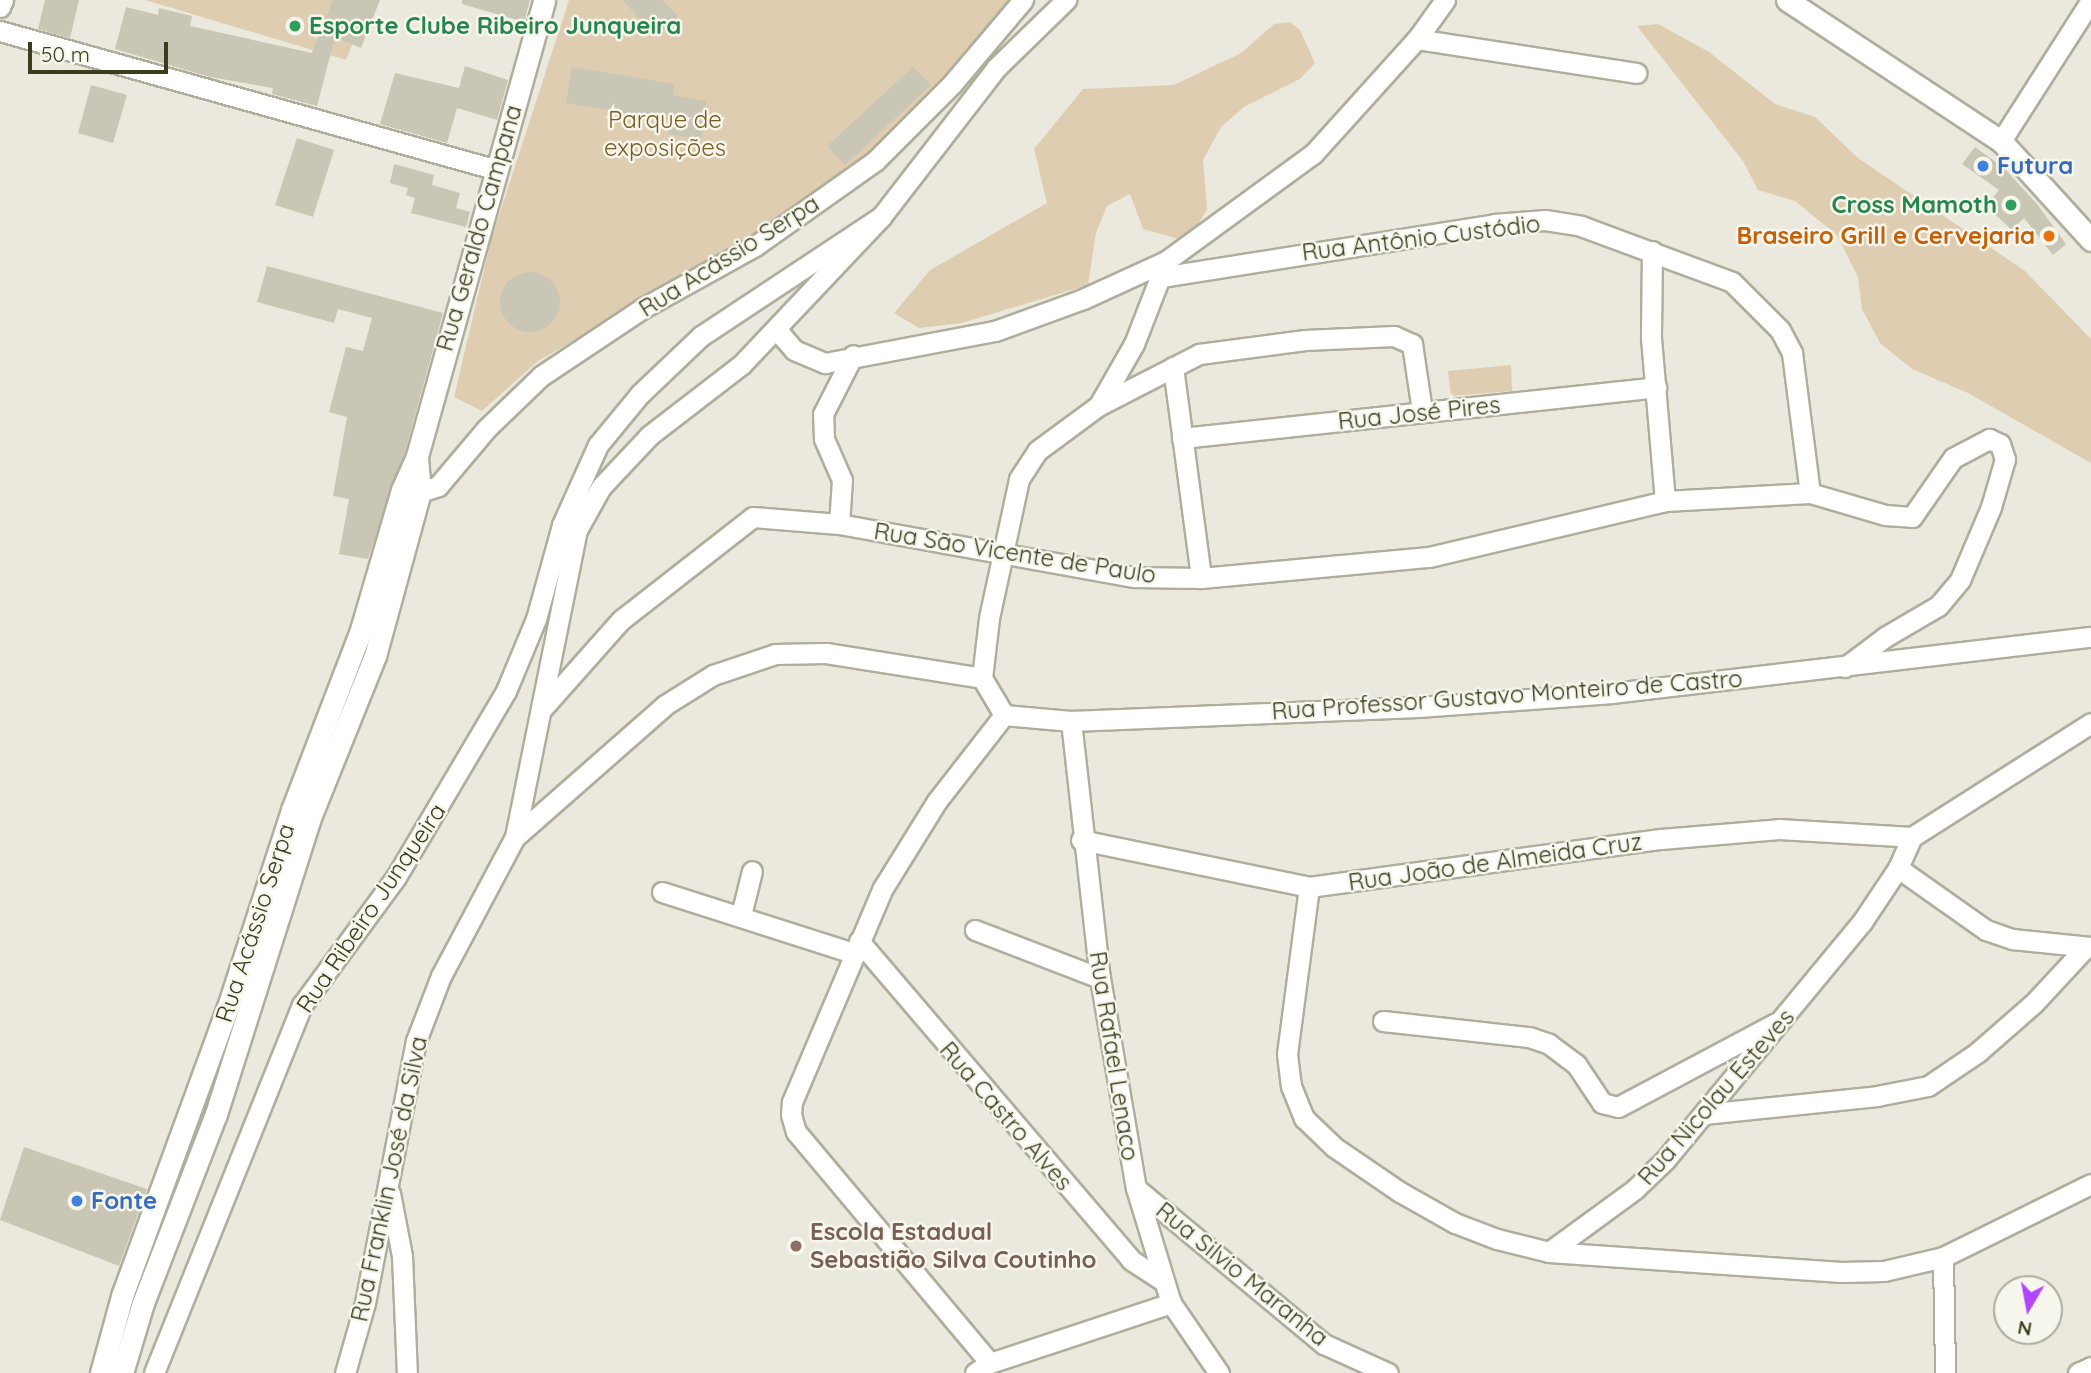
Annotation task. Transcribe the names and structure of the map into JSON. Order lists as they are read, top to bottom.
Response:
{
  "streets": {
    "street": [
      "Rua Geraldo Campana",
      "Rua Antônio Custódio",
      "Rua Acássio Serpa",
      "Rua José Pires",
      "Rua São Vicente de Paulo",
      "Rua Professor Gustavo Monteiro de Castro",
      "Rua João de Almeida Cruz",
      "Rua Ribeiro Junqueira",
      "Rua Rafael Lenaco",
      "Rua Nicolau Esteves",
      "Rua Castro Alves",
      "Rua Franklin José da Silva",
      "Rua Silvio Maranha"
    ]
  },
  "crossings": [
    ["Rua Geraldo Campana", "Rua Acássio Serpa"],
    ["Rua Antônio Custódio", "Rua São Vicente de Paulo"],
    ["Rua São Vicente de Paulo", "Rua Professor Gustavo Monteiro de Castro"],
    ["Rua Professor Gustavo Monteiro de Castro", "Rua Rafael Lenaco"],
    ["Rua João de Almeida Cruz", "Rua Rafael Lenaco"],
    ["Rua João de Almeida Cruz", "Rua Nicolau Esteves"],
    ["Rua Rafael Lenaco", "Rua Castro Alves"],
    ["Rua Rafael Lenaco", "Rua Silvio Maranha"]
  ],
  "parks": ["Parque de exposições"],
  "places": [
    "Esporte Clube Ribeiro Junqueira",
    "Futura",
    "Cross Mamoth",
    "Braseiro Grill e Cervejaria",
    "Fonte",
    "Escola Estadual Sebastião Silva Coutinho"
  ],
  "scale_bar": "50 m",
  "north": "bottom"
}
